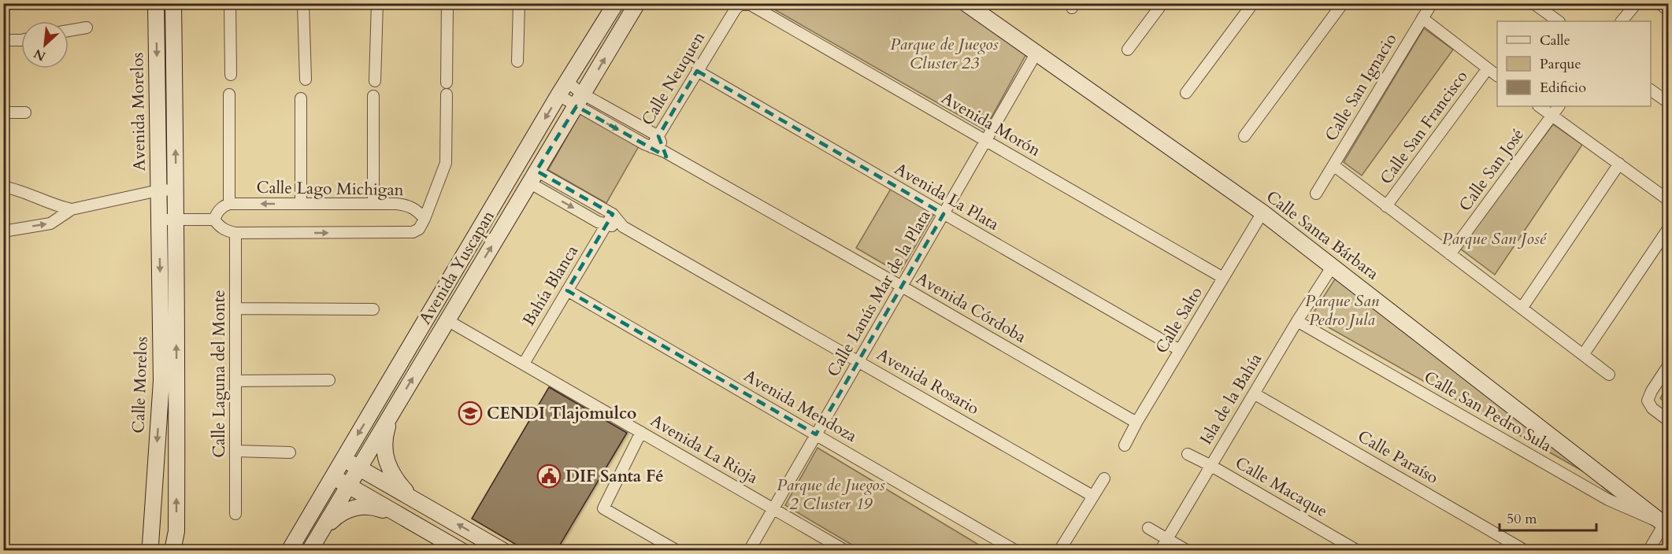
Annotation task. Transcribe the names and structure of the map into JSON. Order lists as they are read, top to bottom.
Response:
{
  "streets": {
    "street": [
      "Calle Neuquen",
      "Calle San Ignacio",
      "Avenida Morelos",
      "Avenida Morón",
      "Calle San Francisco",
      "Calle San José",
      "Calle Lago Michigan",
      "Avenida La Plata",
      "Calle Santa Bárbara",
      "Avenida Yuscapan",
      "Bahía Blanca",
      "Calle Lanús Mar de la Plata",
      "Avenida Córdoba",
      "Calle Salto",
      "Calle Laguna del Monte",
      "Avenida Rosario",
      "Calle Morelos",
      "Isla de la Bahía",
      "Avenida Mendoza",
      "Calle San Pedro Sula",
      "Avenida La Rioja",
      "Calle Paraíso",
      "Calle Macaque"
    ]
  },
  "crossings": [
    ["Calle Neuquen", "Avenida Morón"],
    ["Calle Neuquen", "Avenida La Plata"],
    ["Calle Neuquen", "Avenida Córdoba"],
    ["Calle San Ignacio", "Calle San Francisco"],
    ["Calle San Ignacio", "Calle San José"],
    ["Avenida Morelos", "Calle Morelos"],
    ["Avenida Morón", "Calle Lanús Mar de la Plata"],
    ["Avenida Morón", "Calle Salto"],
    ["Avenida La Plata", "Calle Lanús Mar de la Plata"],
    ["Avenida La Plata", "Calle Salto"],
    ["Calle Santa Bárbara", "Calle Lanús Mar de la Plata"],
    ["Calle Santa Bárbara", "Calle Salto"],
    ["Calle Santa Bárbara", "Isla de la Bahía"],
    ["Calle Santa Bárbara", "Calle San Pedro Sula"],
    ["Avenida Yuscapan", "Avenida Córdoba"],
    ["Avenida Yuscapan", "Avenida Rosario"],
    ["Avenida Yuscapan", "Avenida La Rioja"],
    ["Bahía Blanca", "Avenida Rosario"],
    ["Bahía Blanca", "Avenida Mendoza"],
    ["Bahía Blanca", "Avenida La Rioja"],
    ["Calle Lanús Mar de la Plata", "Avenida Córdoba"],
    ["Calle Lanús Mar de la Plata", "Avenida Rosario"],
    ["Calle Lanús Mar de la Plata", "Avenida Mendoza"],
    ["Calle Lanús Mar de la Plata", "Avenida La Rioja"],
    ["Avenida Córdoba", "Calle Salto"],
    ["Isla de la Bahía", "Calle San Pedro Sula"],
    ["Isla de la Bahía", "Calle Paraíso"],
    ["Isla de la Bahía", "Calle Macaque"]
  ],
  "parks": [
    "Parque de Juegos Cluster 23",
    "Parque San José",
    "Parque San Pedro Jula",
    "Parque de Juegos 2 Cluster 19"
  ],
  "places": {
    "school or university": ["CENDI Tlajomulco"],
    "public building": ["DIF Santa Fé"]
  },
  "legend": ["Calle", "Parque", "Edificio"],
  "scale_bar": "50 m",
  "north": "bottom left"
}
